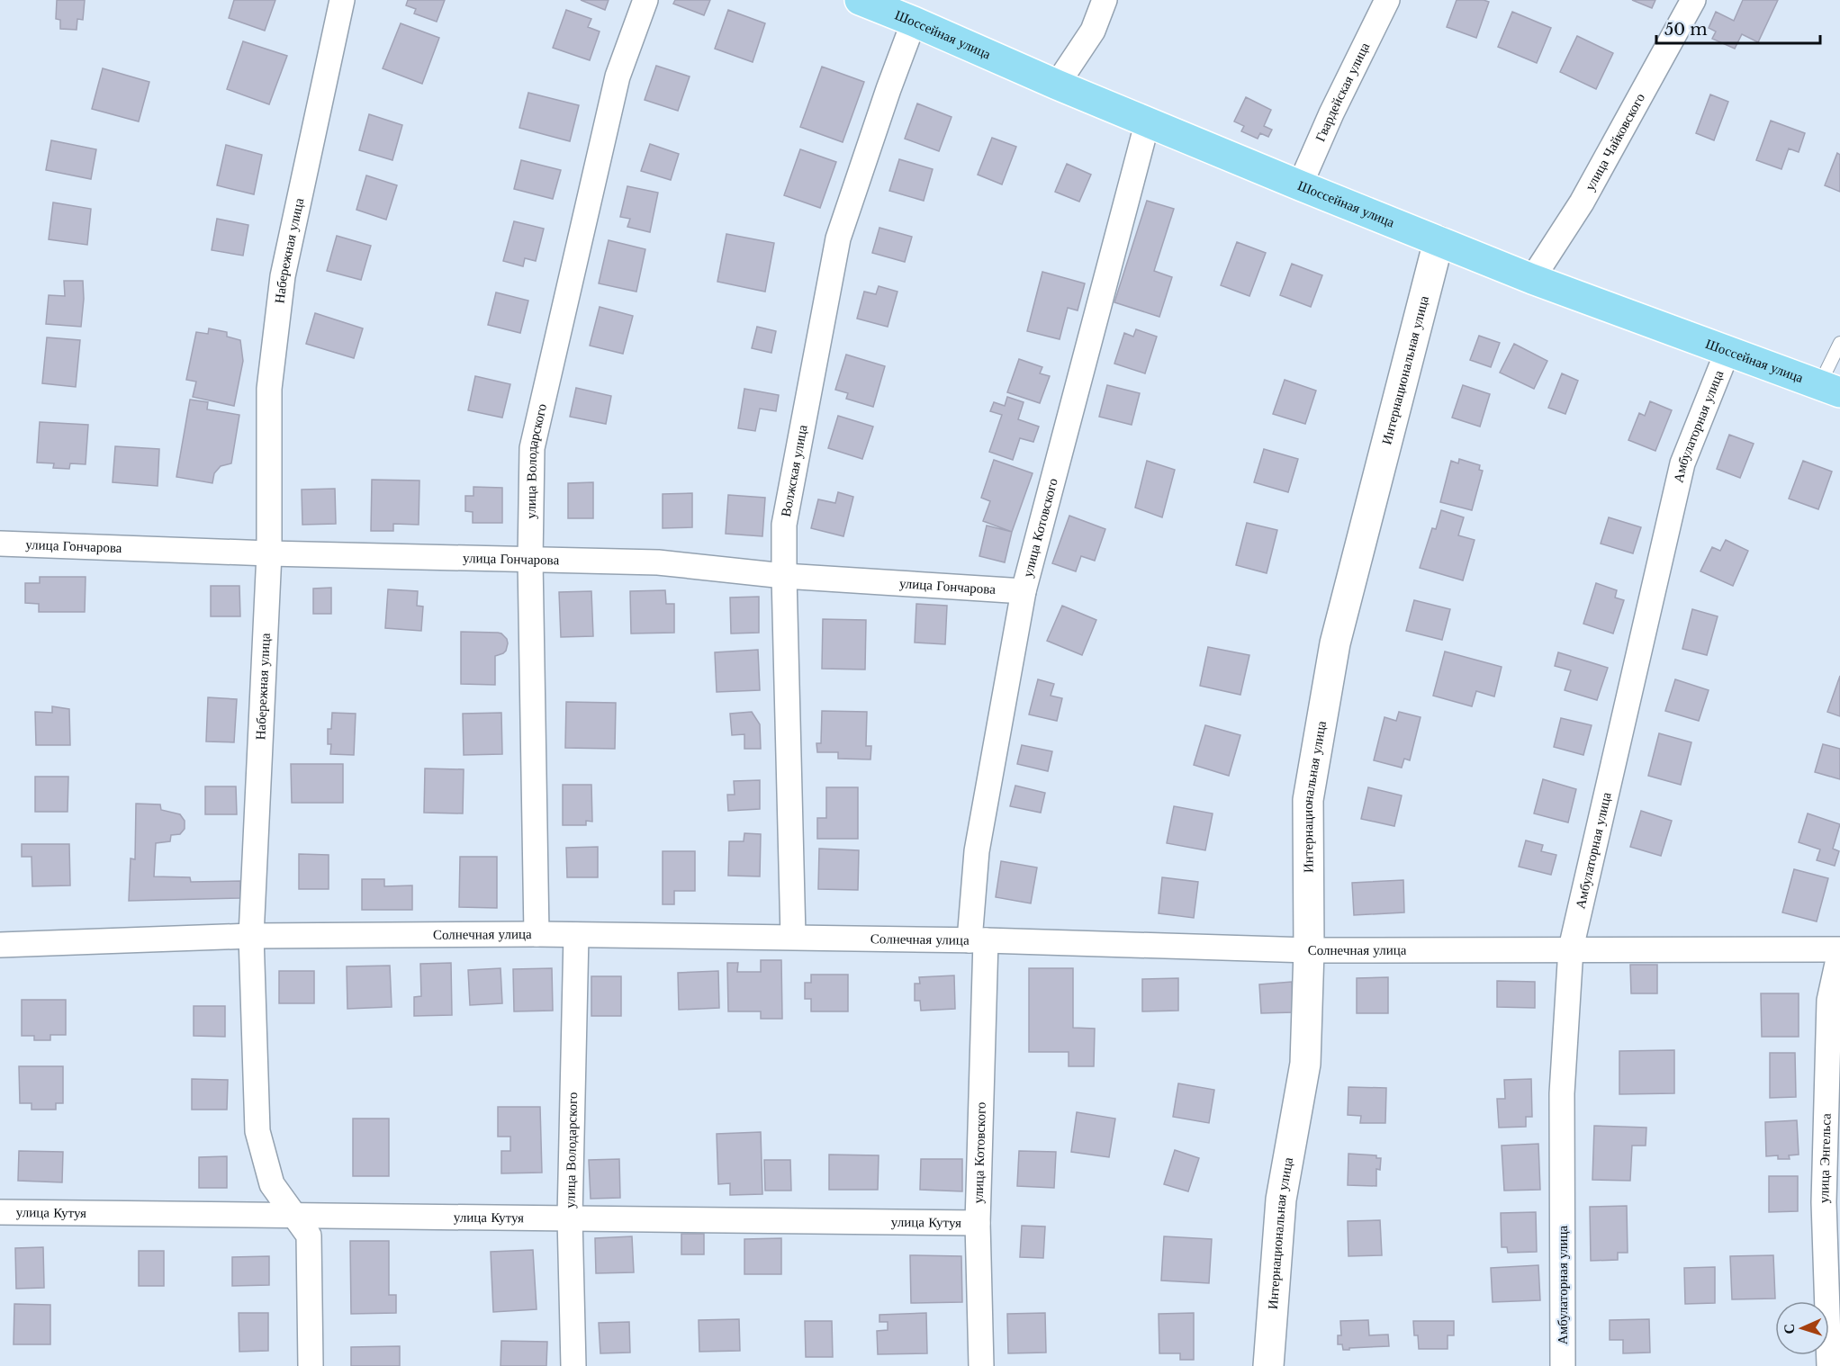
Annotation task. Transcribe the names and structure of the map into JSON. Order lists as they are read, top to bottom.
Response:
{
  "streets": {
    "main road": ["Шоссейная улица"],
    "street": [
      "Гвардейская улица",
      "улица Чайковского",
      "Набережная улица",
      "Интернациональная улица",
      "Амбулаторная улица",
      "улица Володарского",
      "Волжская улица",
      "улица Котовского",
      "улица Гончарова",
      "Солнечная улица",
      "улица Энгельса",
      "улица Кутуя"
    ]
  },
  "crossings": [
    ["Шоссейная улица", "Гвардейская улица"],
    ["Шоссейная улица", "улица Чайковского"],
    ["Шоссейная улица", "Интернациональная улица"],
    ["Шоссейная улица", "Амбулаторная улица"],
    ["Шоссейная улица", "Волжская улица"],
    ["Шоссейная улица", "улица Котовского"],
    ["Набережная улица", "улица Гончарова"],
    ["Набережная улица", "Солнечная улица"],
    ["Набережная улица", "улица Кутуя"],
    ["Интернациональная улица", "Солнечная улица"],
    ["Амбулаторная улица", "Солнечная улица"],
    ["улица Володарского", "улица Гончарова"],
    ["улица Володарского", "Солнечная улица"],
    ["улица Володарского", "улица Кутуя"],
    ["Волжская улица", "улица Гончарова"],
    ["Волжская улица", "Солнечная улица"],
    ["улица Котовского", "улица Гончарова"],
    ["улица Котовского", "Солнечная улица"],
    ["улица Котовского", "улица Кутуя"],
    ["Солнечная улица", "улица Энгельса"]
  ],
  "scale_bar": "50 m",
  "north": "left"
}
